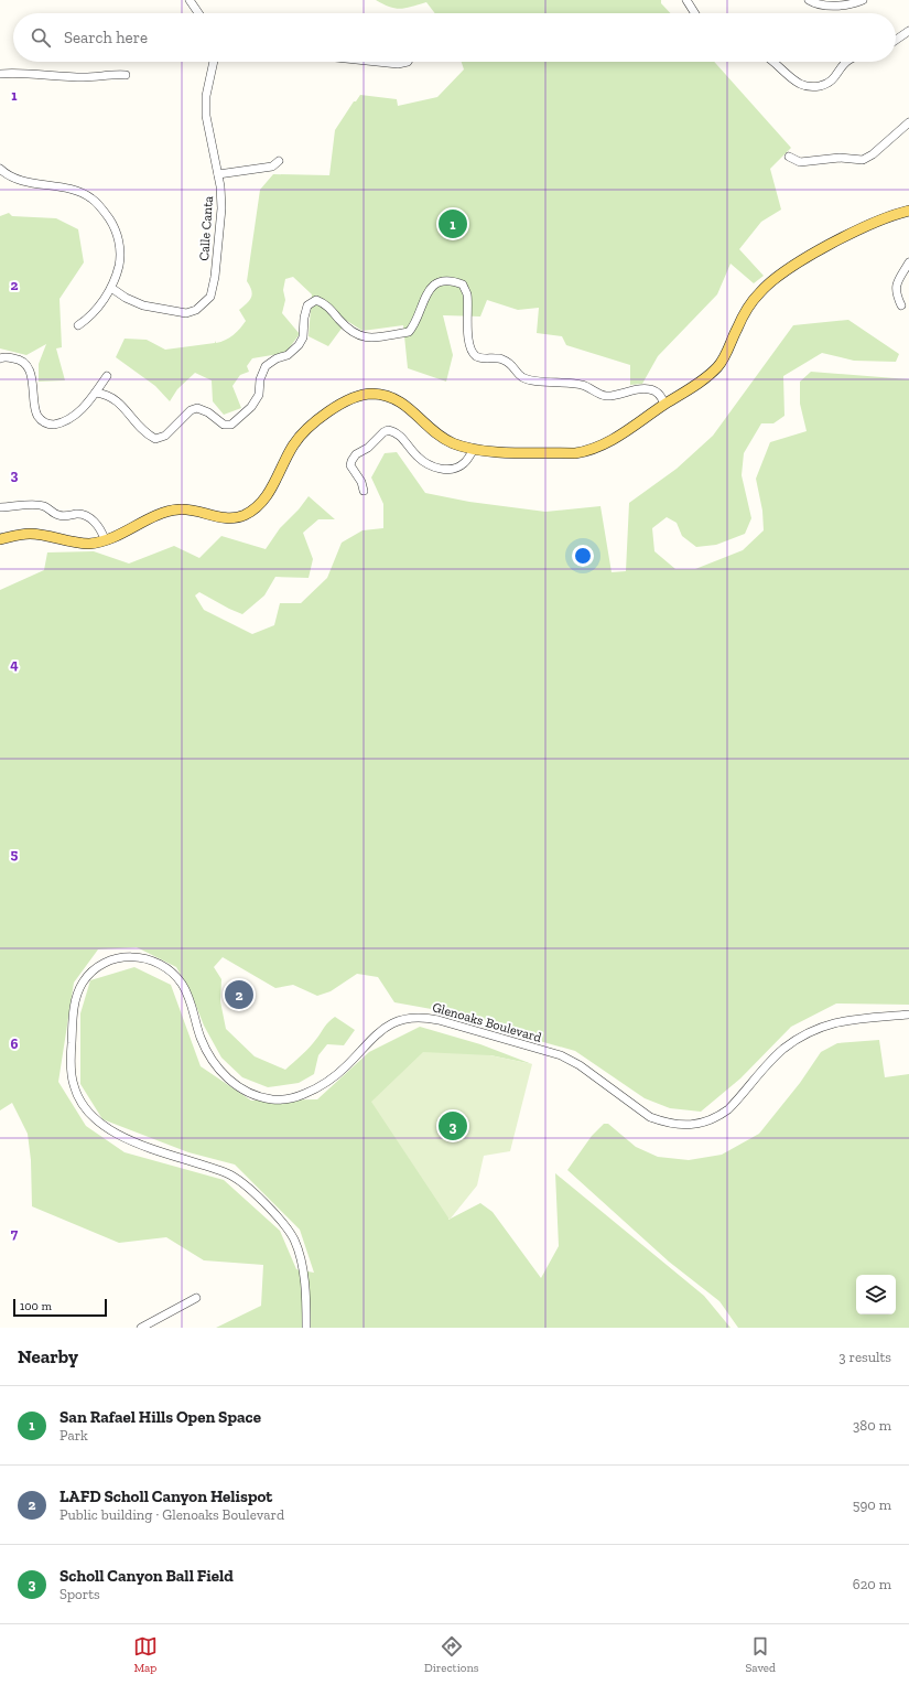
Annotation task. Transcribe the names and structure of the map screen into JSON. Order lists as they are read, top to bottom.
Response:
{
  "streets": {
    "street": ["Calle Canta", "Glenoaks Boulevard"]
  },
  "scale_bar": "100 m",
  "page": {
    "search": "Search here",
    "pins": ["1", "2", "3"],
    "scale": "100 m",
    "heading": ["Nearby", "3 results"],
    "list": [
      {
        "mark": "1",
        "name": "San Rafael Hills Open Space",
        "note": "Park",
        "value": "380 m"
      },
      {
        "mark": "2",
        "name": "LAFD Scholl Canyon Helispot",
        "note": "Public building · Glenoaks Boulevard",
        "value": "590 m"
      },
      {
        "mark": "3",
        "name": "Scholl Canyon Ball Field",
        "note": "Sports",
        "value": "620 m"
      }
    ],
    "nav": ["Map", "Directions", "Saved"]
  },
  "grid": {
    "rows": [
      "1",
      "2",
      "3",
      "4",
      "5",
      "6",
      "7"
    ]
  }
}
